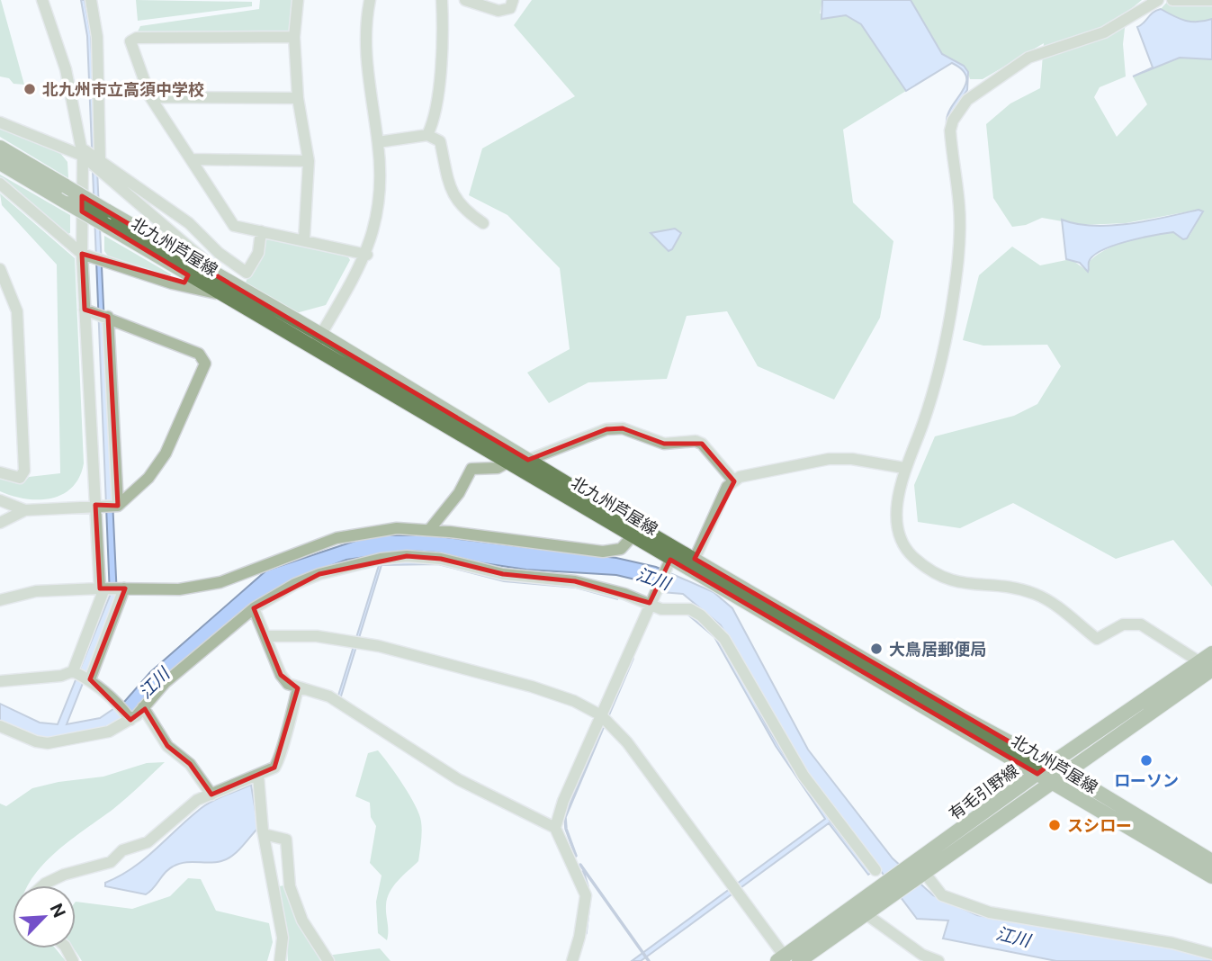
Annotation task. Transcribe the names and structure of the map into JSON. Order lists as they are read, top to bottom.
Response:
{
  "streets": {
    "main road": ["北九州芦屋線", "有毛引野線"]
  },
  "crossings": [
    ["北九州芦屋線", "有毛引野線"]
  ],
  "water": ["江川"],
  "places": [
    "北九州市立高須中学校",
    "大鳥居郵便局",
    "ローソン",
    "スシロー"
  ],
  "north": "top right"
}
